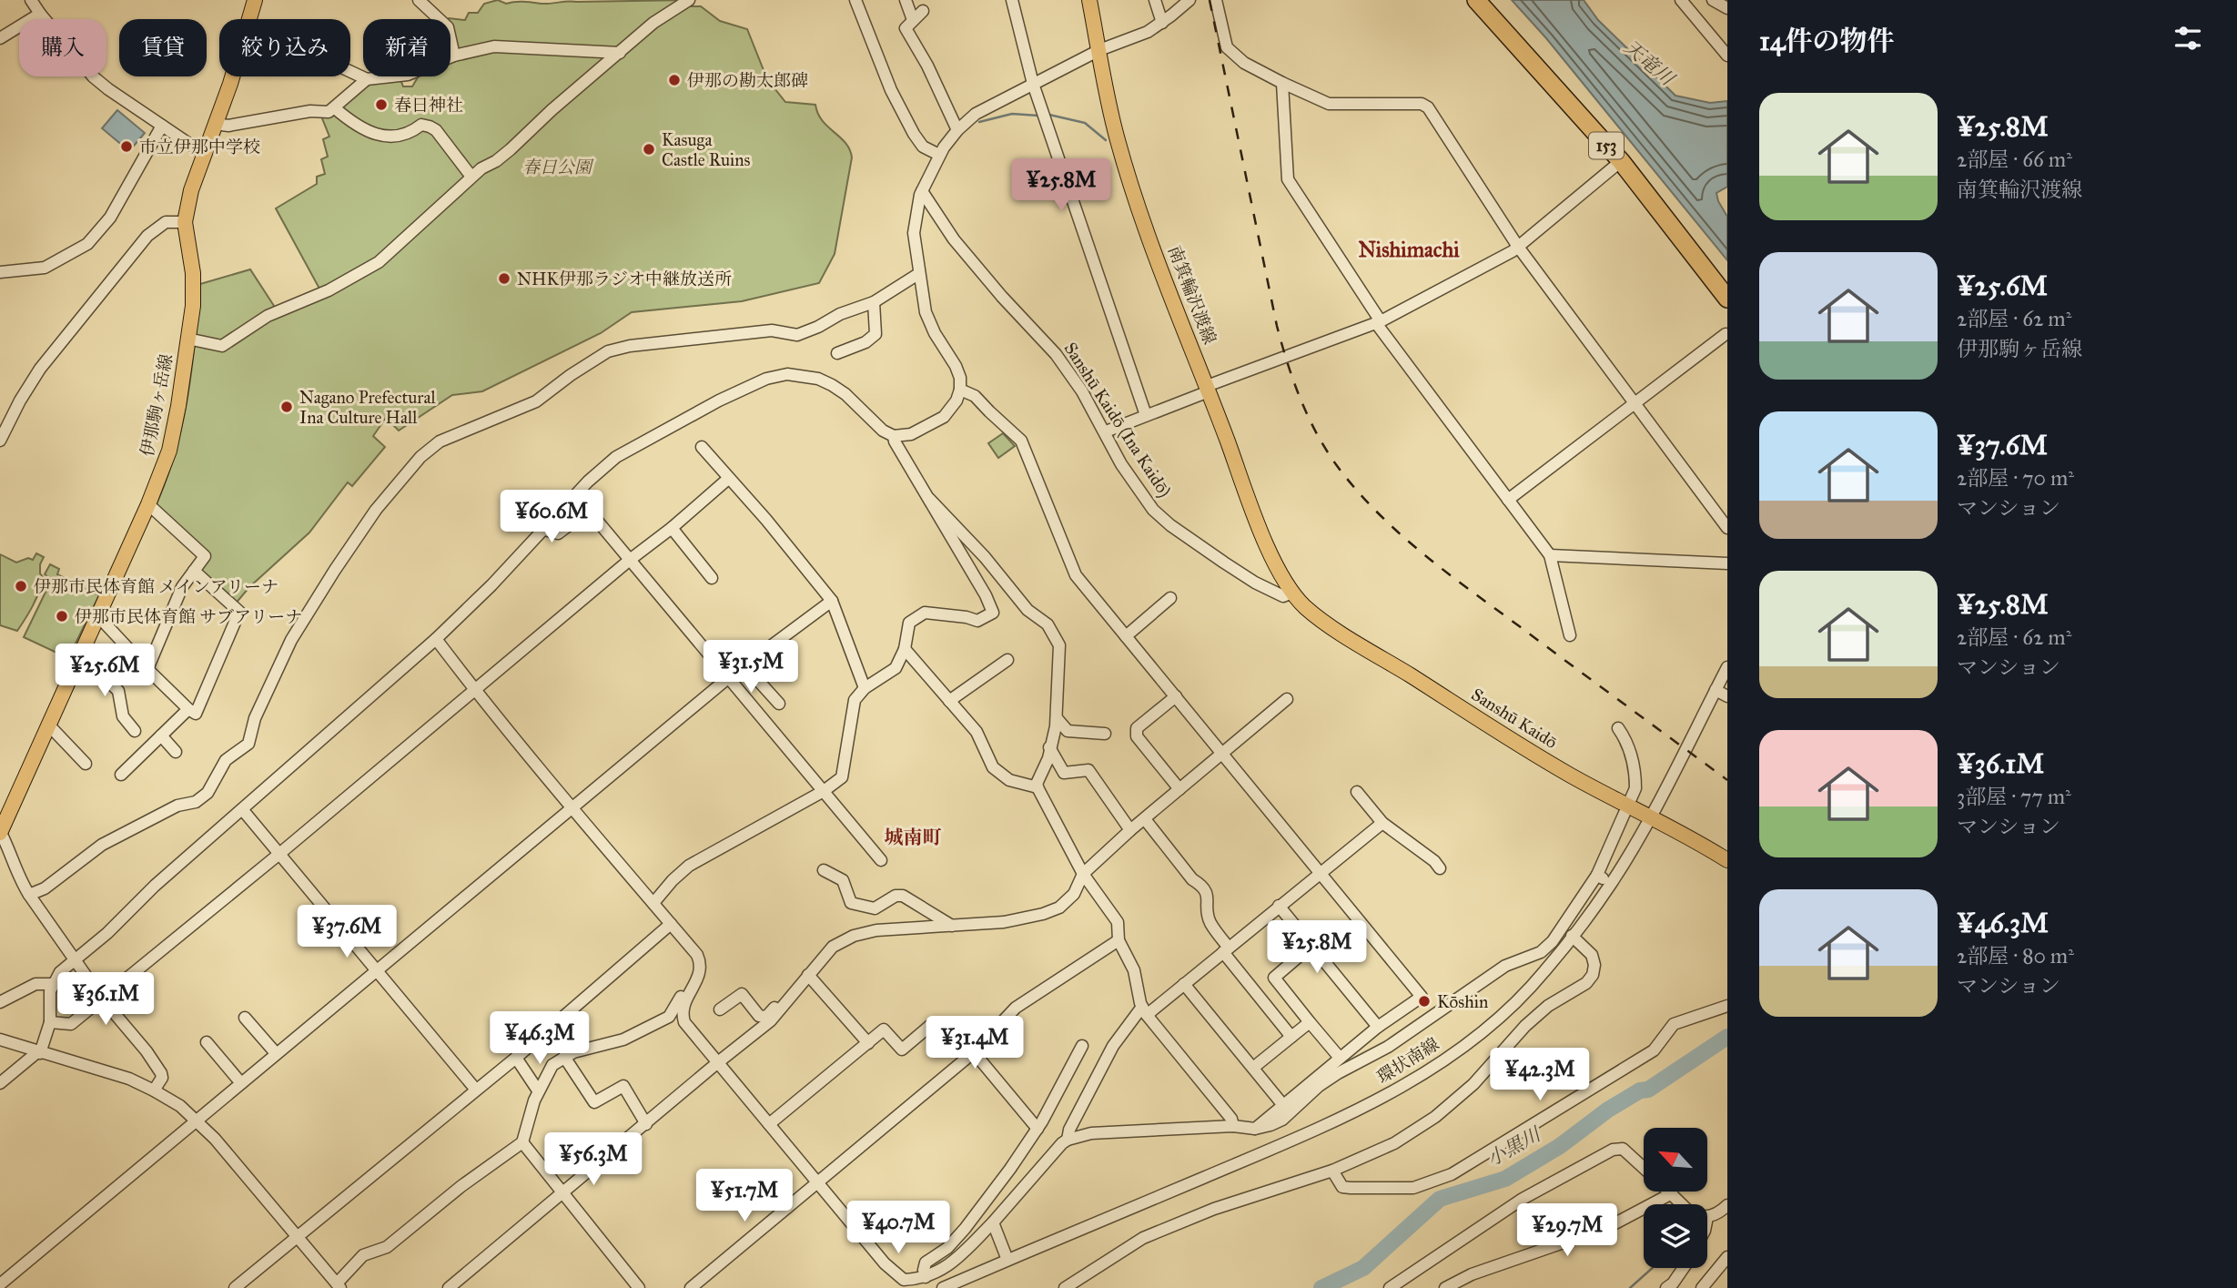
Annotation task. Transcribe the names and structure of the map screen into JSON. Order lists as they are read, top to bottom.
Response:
{
  "streets": {
    "highway": ["153"],
    "main road": ["南箕輪沢渡線", "伊那駒ヶ岳線", "Sanshū Kaidō"],
    "street": ["Sanshū Kaidō (Ina Kaidō)", "環状南線"]
  },
  "crossings": [
    ["南箕輪沢渡線", "Sanshū Kaidō (Ina Kaidō)"],
    ["南箕輪沢渡線", "Sanshū Kaidō"],
    ["Sanshū Kaidō (Ina Kaidō)", "Sanshū Kaidō"],
    ["Sanshū Kaidō", "環状南線"]
  ],
  "districts": ["Nishimachi", "城南町"],
  "water": ["天竜川", "小黒川"],
  "parks": ["春日公園"],
  "places": [
    "伊那の勘太郎碑",
    "春日神社",
    "市立伊那中学校",
    "Kasuga Castle Ruins",
    "NHK伊那ラジオ中継放送所",
    "Nagano Prefectural Ina Culture Hall",
    "伊那市民体育館 メインアリーナ",
    "伊那市民体育館 サブアリーナ",
    "Kōshin"
  ],
  "north": "top left",
  "page": {
    "heading": "14件の物件",
    "chip": [
      "購入",
      "賃貸",
      "絞り込み",
      "新着"
    ],
    "list": [
      {
        "name": "¥25.8M",
        "note": "2部屋 · 66 m² · 南箕輪沢渡線"
      },
      {
        "name": "¥25.6M",
        "note": "2部屋 · 62 m² · 伊那駒ヶ岳線"
      },
      {
        "name": "¥37.6M",
        "note": "2部屋 · 70 m² · マンション"
      },
      {
        "name": "¥25.8M",
        "note": "2部屋 · 62 m² · マンション"
      },
      {
        "name": "¥36.1M",
        "note": "3部屋 · 77 m² · マンション"
      },
      {
        "name": "¥46.3M",
        "note": "2部屋 · 80 m² · マンション"
      }
    ],
    "price": [
      "¥25.8M",
      "¥60.6M",
      "¥31.5M",
      "¥25.6M",
      "¥37.6M",
      "¥25.8M",
      "¥36.1M",
      "¥46.3M",
      "¥31.4M",
      "¥42.3M",
      "¥56.3M",
      "¥51.7M",
      "¥40.7M",
      "¥29.7M"
    ]
  }
}
